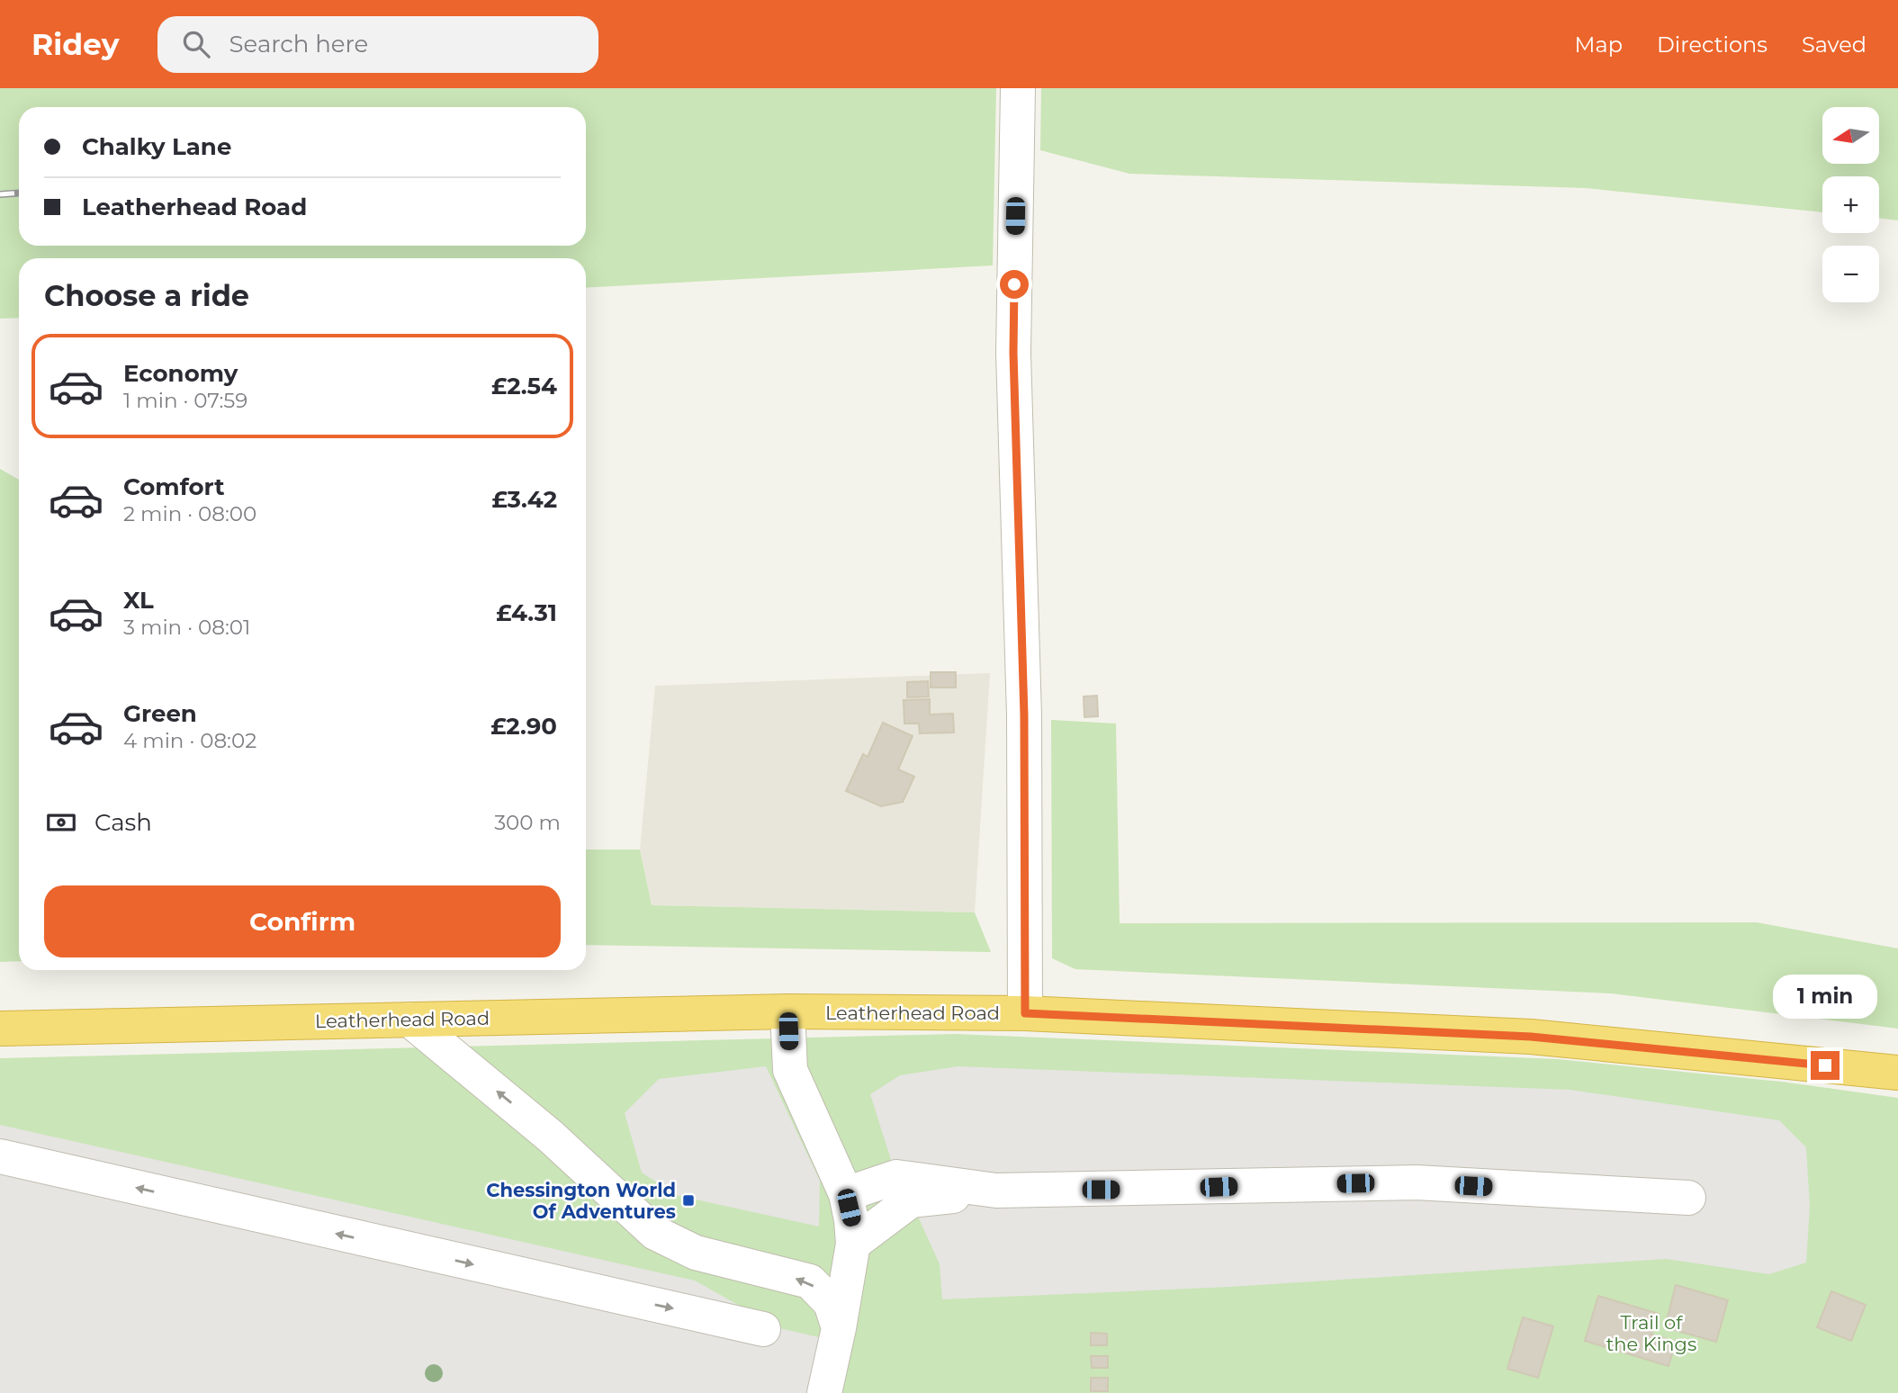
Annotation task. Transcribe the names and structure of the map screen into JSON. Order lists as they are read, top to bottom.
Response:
{
  "streets": {
    "highway": ["Leatherhead Road"]
  },
  "parks": ["Trail of the Kings"],
  "places": {
    "transit": ["Chessington World Of Adventures"]
  },
  "north": "left",
  "page": {
    "header": "Ridey",
    "search": "Search here",
    "nav": ["Map", "Directions", "Saved"],
    "map_buttons": ["+", "−"],
    "banner": ["Chalky Lane", "Leatherhead Road"],
    "heading": "Choose a ride",
    "list": [
      {
        "name": "Economy",
        "note": "1 min · 07:59",
        "value": "£2.54"
      },
      {
        "name": "Comfort",
        "note": "2 min · 08:00",
        "value": "£3.42"
      },
      {
        "name": "XL",
        "note": "3 min · 08:01",
        "value": "£4.31"
      },
      {
        "name": "Green",
        "note": "4 min · 08:02",
        "value": "£2.90"
      }
    ],
    "pay": ["Cash", "300 m"],
    "buttons": "Confirm",
    "bubble": "1 min"
  }
}
